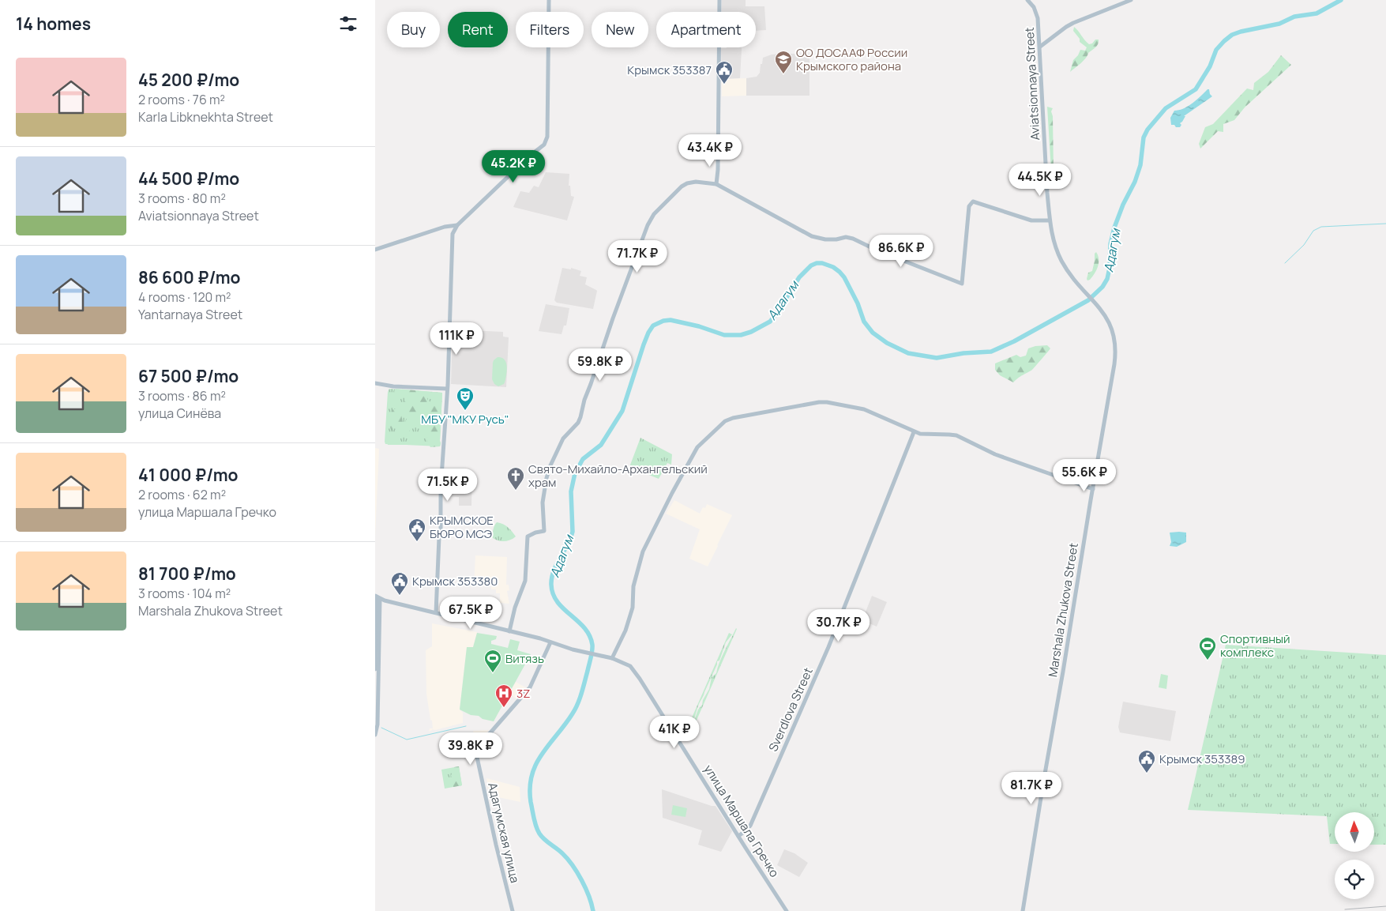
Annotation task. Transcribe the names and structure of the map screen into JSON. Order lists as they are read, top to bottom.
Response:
{
  "streets": {
    "main road": [
      "Aviatsionnaya Street",
      "Marshala Zhukova Street",
      "Sverdlova Street",
      "улица Маршала Гречко",
      "Адагумская улица"
    ]
  },
  "crossings": [
    ["Aviatsionnaya Street", "Marshala Zhukova Street"],
    ["Sverdlova Street", "улица Маршала Гречко"],
    ["улица Маршала Гречко", "Адагумская улица"]
  ],
  "water": ["Адагум"],
  "places": {
    "school or university": ["ОО ДОСААФ России Крымского района"],
    "public building": [
      "Крымск 353387",
      "КРЫМСКОЕ БЮРО МСЭ",
      "Крымск 353380",
      "Крымск 353389"
    ],
    "theatre": ["МБУ \"МКУ Русь\""],
    "church": ["Свято-Михайло-Архангельский храм"],
    "sports": ["Спортивный комплекс", "Витязь"],
    "hospital": ["3Z"]
  },
  "north": "top",
  "page": {
    "heading": "14 homes",
    "chip": [
      "Buy",
      "Rent",
      "Filters",
      "New",
      "Apartment"
    ],
    "list": [
      {
        "name": "45 200 ₽/mo",
        "note": "2 rooms · 76 m² · Karla Libknekhta Street"
      },
      {
        "name": "44 500 ₽/mo",
        "note": "3 rooms · 80 m² · Aviatsionnaya Street"
      },
      {
        "name": "86 600 ₽/mo",
        "note": "4 rooms · 120 m² · Yantarnaya Street"
      },
      {
        "name": "67 500 ₽/mo",
        "note": "3 rooms · 86 m² · улица Синёва"
      },
      {
        "name": "41 000 ₽/mo",
        "note": "2 rooms · 62 m² · улица Маршала Гречко"
      },
      {
        "name": "81 700 ₽/mo",
        "note": "3 rooms · 104 m² · Marshala Zhukova Street"
      }
    ],
    "price": [
      "43.4K ₽",
      "45.2K ₽",
      "44.5K ₽",
      "86.6K ₽",
      "71.7K ₽",
      "111K ₽",
      "59.8K ₽",
      "55.6K ₽",
      "71.5K ₽",
      "67.5K ₽",
      "30.7K ₽",
      "41K ₽",
      "39.8K ₽",
      "81.7K ₽"
    ]
  }
}
